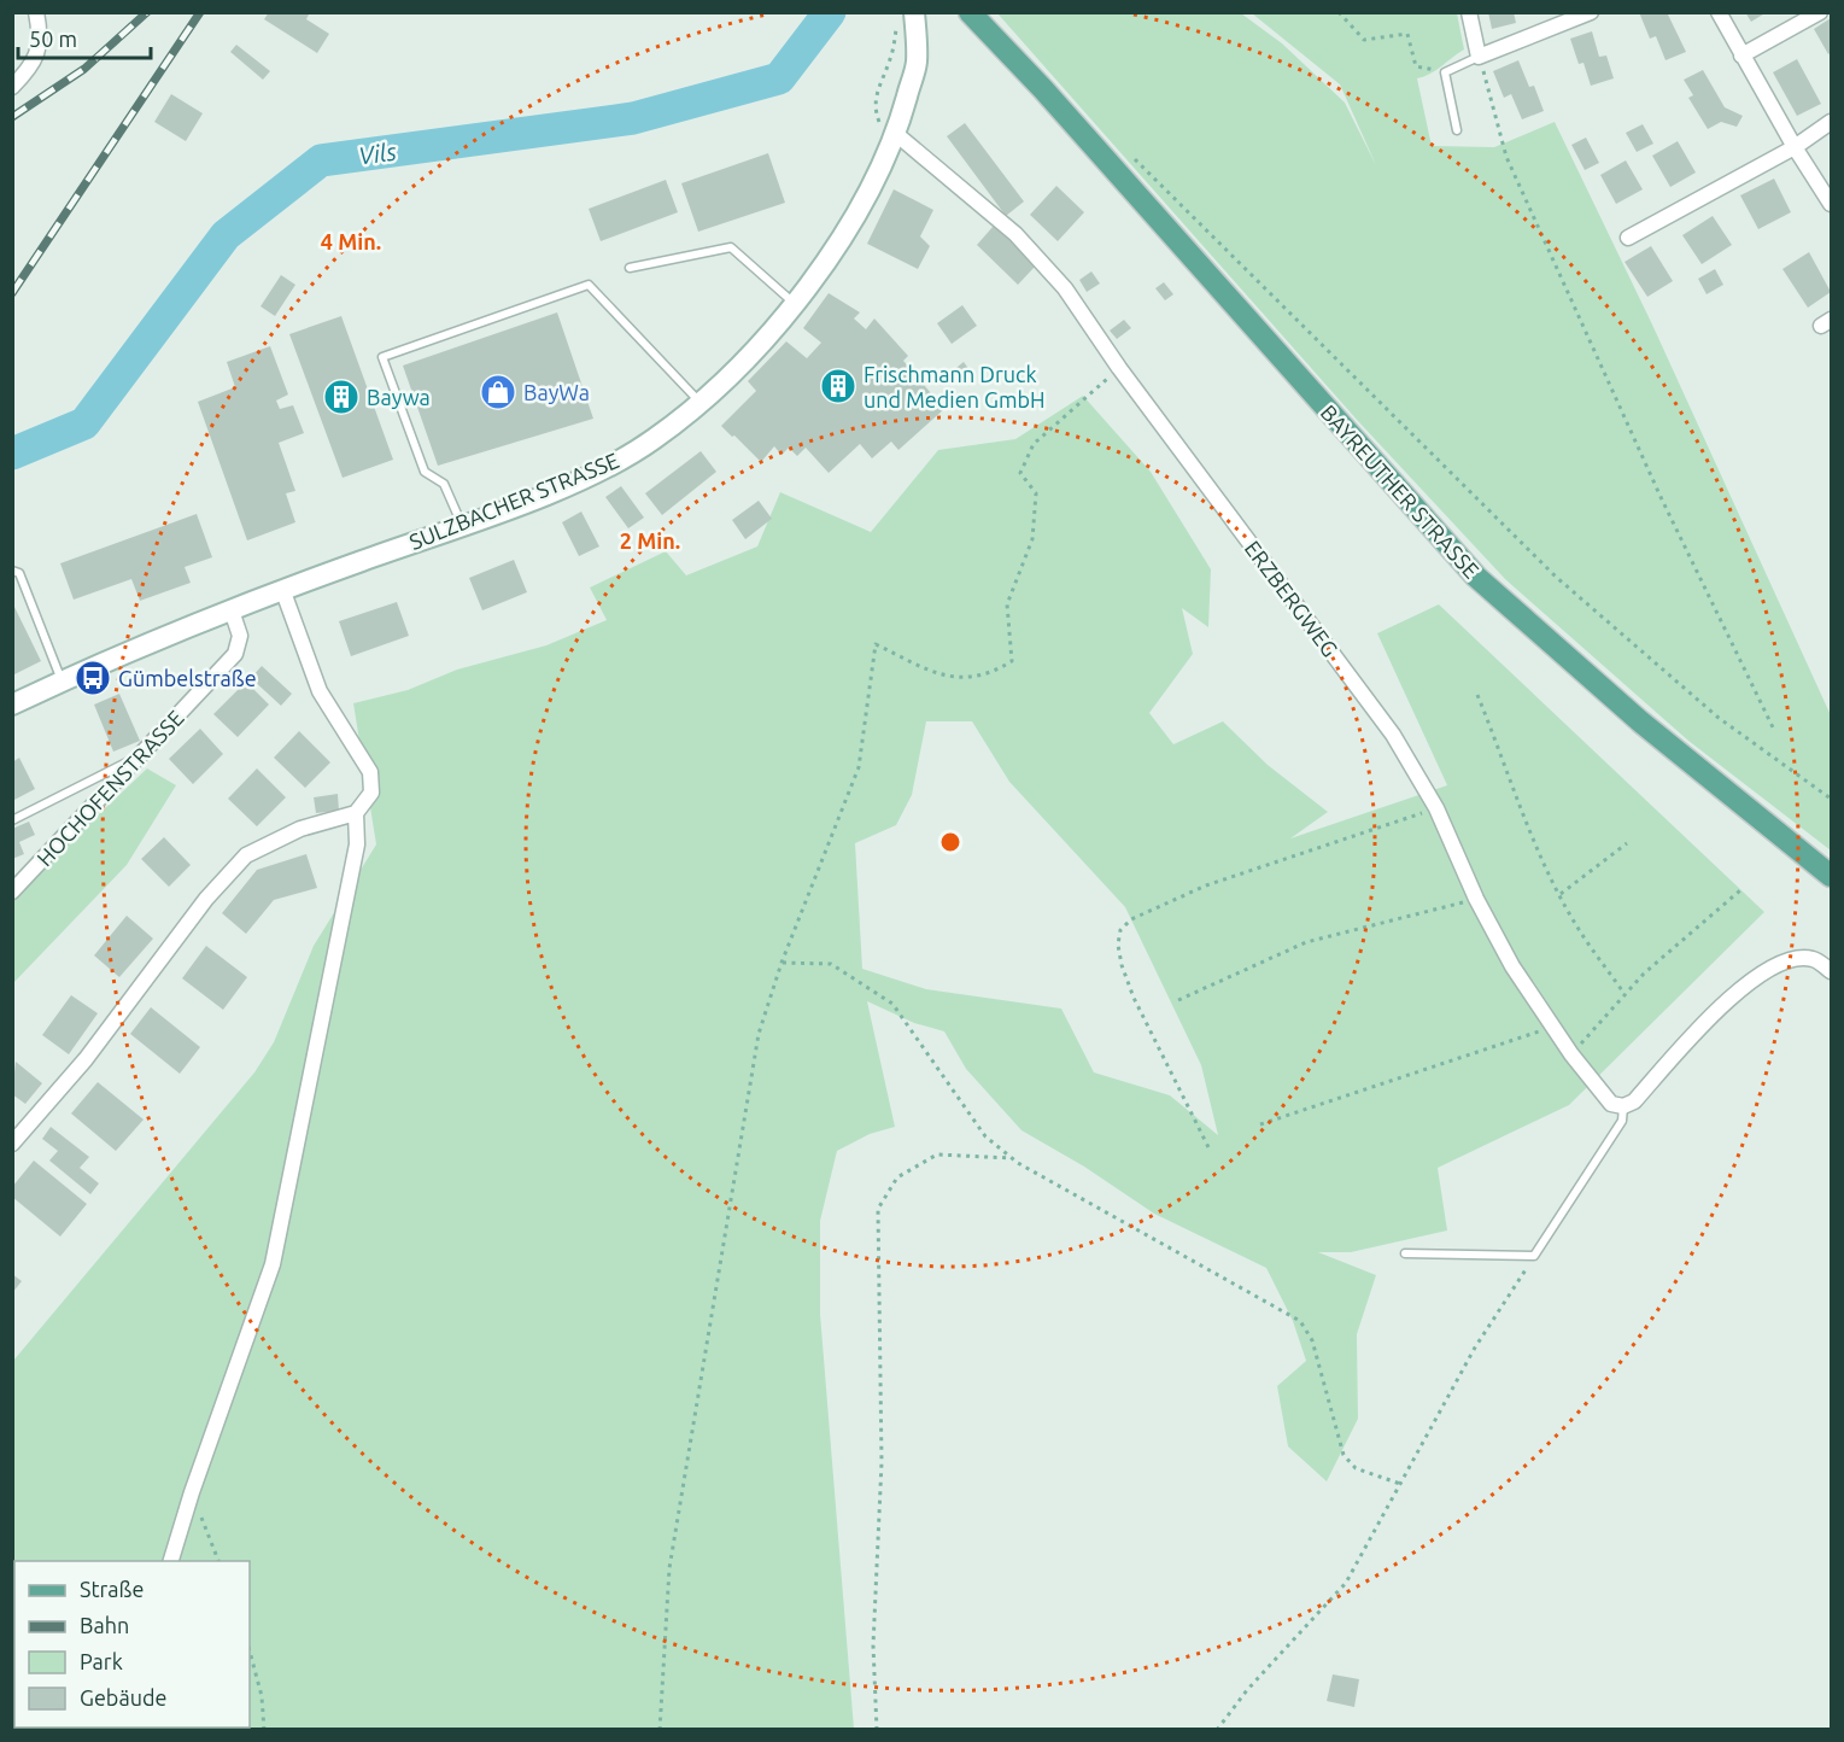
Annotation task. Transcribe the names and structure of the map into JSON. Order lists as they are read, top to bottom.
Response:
{
  "streets": {
    "main road": ["BAYREUTHER STRASSE", "SULZBACHER STRASSE"],
    "street": ["ERZBERGWEG", "HOCHOFENSTRASSE"]
  },
  "crossings": [
    ["SULZBACHER STRASSE", "ERZBERGWEG"],
    ["SULZBACHER STRASSE", "HOCHOFENSTRASSE"]
  ],
  "water": ["Vils"],
  "places": {
    "building": ["Frischmann Druck und Medien GmbH", "Baywa"],
    "shop": ["BayWa"],
    "bus stop": ["Gümbelstraße"]
  },
  "legend": [
    "Straße",
    "Bahn",
    "Park",
    "Gebäude"
  ],
  "scale_bar": "50 m",
  "rings": ["4 Min.", "2 Min."]
}
